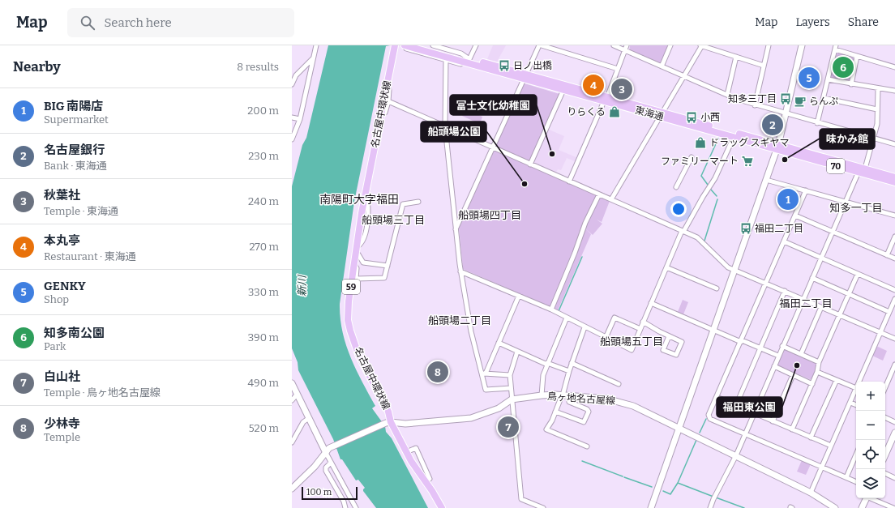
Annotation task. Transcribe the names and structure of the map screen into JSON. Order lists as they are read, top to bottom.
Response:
{
  "streets": {
    "main road": [
      "東海通",
      "名古屋中環状線",
      "70",
      "59",
      "鳥ヶ地名古屋線"
    ]
  },
  "crossings": [
    ["名古屋中環状線", "鳥ヶ地名古屋線"]
  ],
  "districts": [
    "南陽町大字福田",
    "知多一丁目",
    "船頭場四丁目",
    "船頭場三丁目",
    "福田二丁目",
    "船頭場二丁目",
    "船頭場五丁目"
  ],
  "water": ["新川"],
  "places": {
    "bus stop": [
      "日ノ出橋",
      "知多三丁目",
      "小西",
      "福田二丁目"
    ],
    "cafe": ["らんぷ"],
    "shop": ["りらくる", "ドラッグ スギヤマ"],
    "other": [
      "富士文化幼稚園",
      "味かみ館",
      "船頭場公園",
      "福田東公園"
    ],
    "supermarket": ["ファミリーマート"]
  },
  "scale_bar": "100 m",
  "page": {
    "header": "Map",
    "search": "Search here",
    "nav": ["Map", "Layers", "Share"],
    "heading": ["Nearby", "8 results"],
    "pins": [
      "6",
      "5",
      "4",
      "3",
      "2",
      "1",
      "8",
      "7"
    ],
    "list": [
      {
        "mark": "1",
        "name": "BIG 南陽店",
        "note": "Supermarket",
        "value": "200 m"
      },
      {
        "mark": "2",
        "name": "名古屋銀行",
        "note": "Bank · 東海通",
        "value": "230 m"
      },
      {
        "mark": "3",
        "name": "秋葉社",
        "note": "Temple · 東海通",
        "value": "240 m"
      },
      {
        "mark": "4",
        "name": "本丸亭",
        "note": "Restaurant · 東海通",
        "value": "270 m"
      },
      {
        "mark": "5",
        "name": "GENKY",
        "note": "Shop",
        "value": "330 m"
      },
      {
        "mark": "6",
        "name": "知多南公園",
        "note": "Park",
        "value": "390 m"
      },
      {
        "mark": "7",
        "name": "白山社",
        "note": "Temple · 鳥ヶ地名古屋線",
        "value": "490 m"
      },
      {
        "mark": "8",
        "name": "少林寺",
        "note": "Temple",
        "value": "520 m"
      }
    ],
    "map_buttons": ["+", "−"],
    "scale": "100 m"
  }
}
